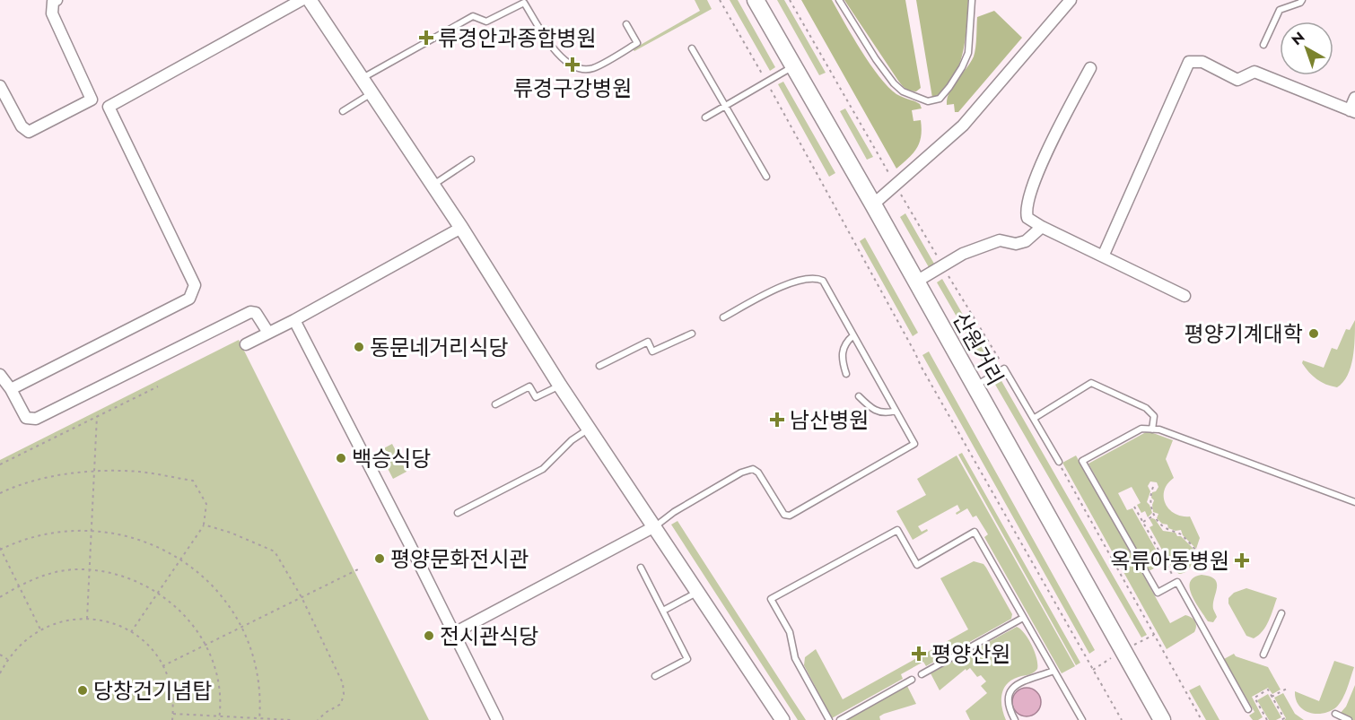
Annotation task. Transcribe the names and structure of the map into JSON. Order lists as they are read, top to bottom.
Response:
{
  "streets": {
    "main road": ["산원거리"]
  },
  "places": {
    "health": [
      "류경안과종합병원",
      "류경구강병원",
      "남산병원",
      "옥류아동병원",
      "평양산원"
    ],
    "other": [
      "평양기계대학",
      "동문네거리식당",
      "백승식당",
      "평양문화전시관",
      "전시관식당",
      "당창건기념탑"
    ]
  },
  "north": "top left"
}
